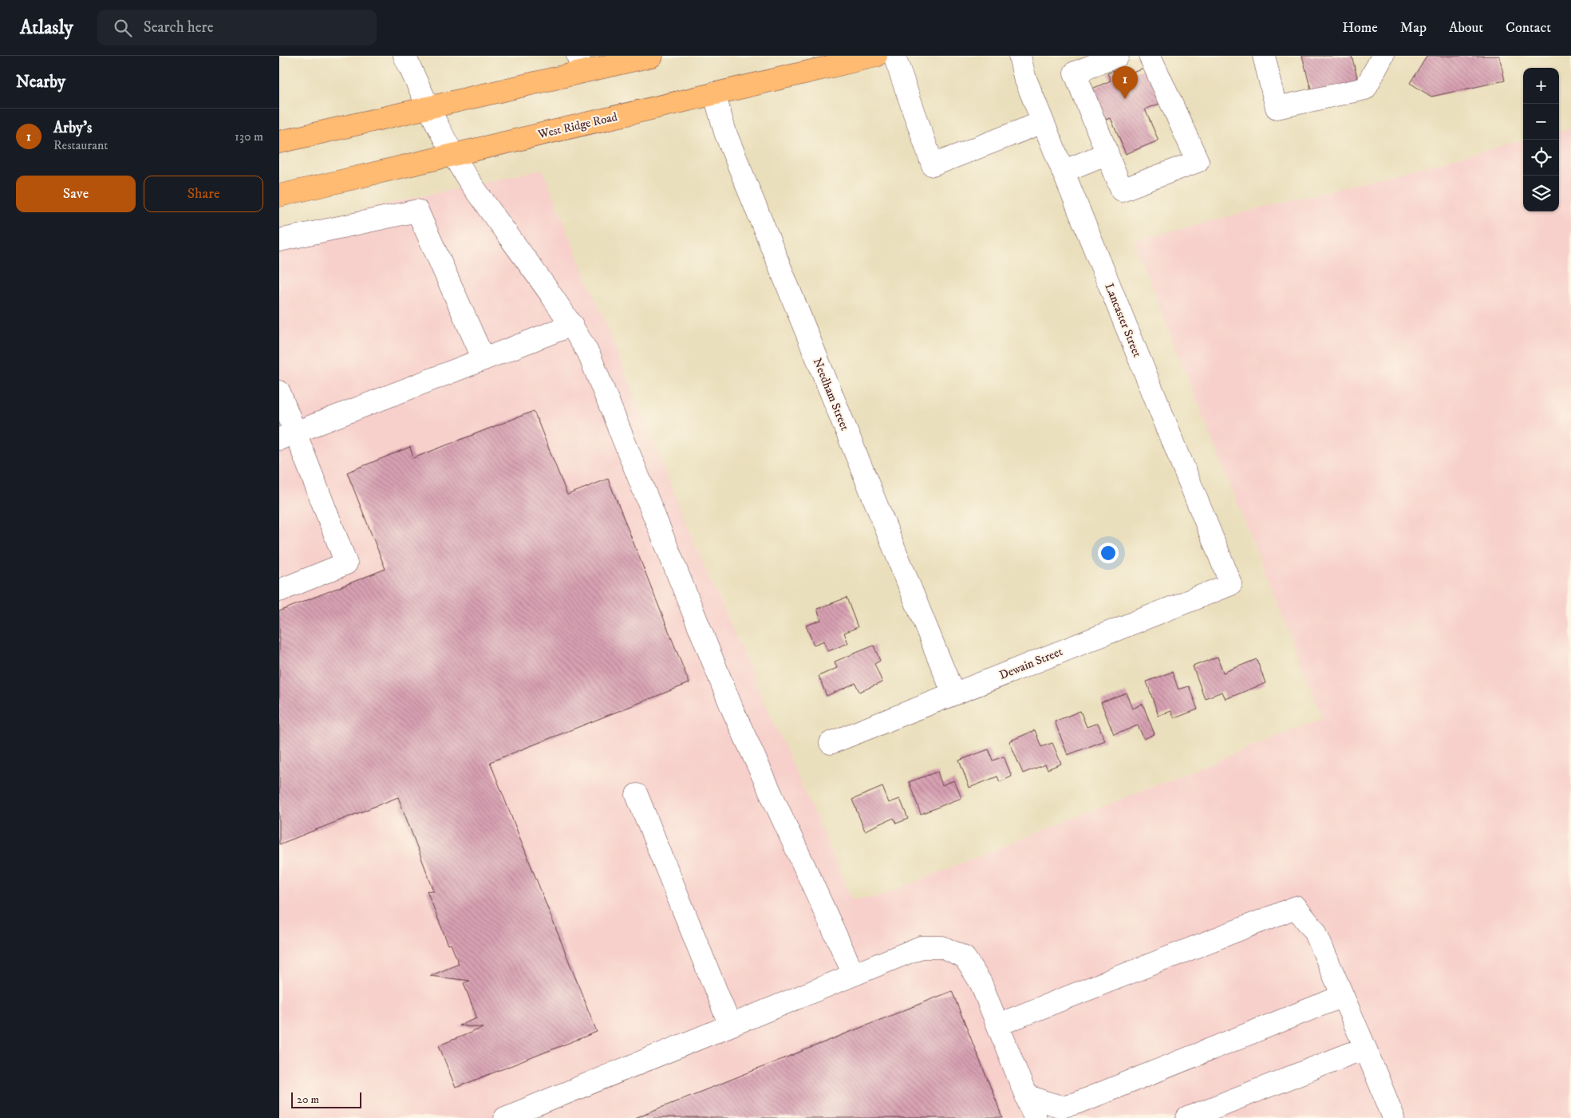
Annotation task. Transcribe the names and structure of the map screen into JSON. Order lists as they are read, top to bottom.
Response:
{
  "streets": {
    "highway": ["West Ridge Road"],
    "street": ["Lancaster Street", "Needham Street", "Dewain Street"]
  },
  "crossings": [
    ["West Ridge Road", "Needham Street"],
    ["Lancaster Street", "Dewain Street"],
    ["Needham Street", "Dewain Street"]
  ],
  "scale_bar": "20 m",
  "page": {
    "header": "Atlasly",
    "search": "Search here",
    "nav": [
      "Home",
      "Map",
      "About",
      "Contact"
    ],
    "heading": "Nearby",
    "pins": "1",
    "map_buttons": ["+", "−"],
    "list": [
      {
        "mark": "1",
        "name": "Arby's",
        "note": "Restaurant",
        "value": "130 m"
      }
    ],
    "buttons": ["Save", "Share"],
    "scale": "20 m"
  }
}
